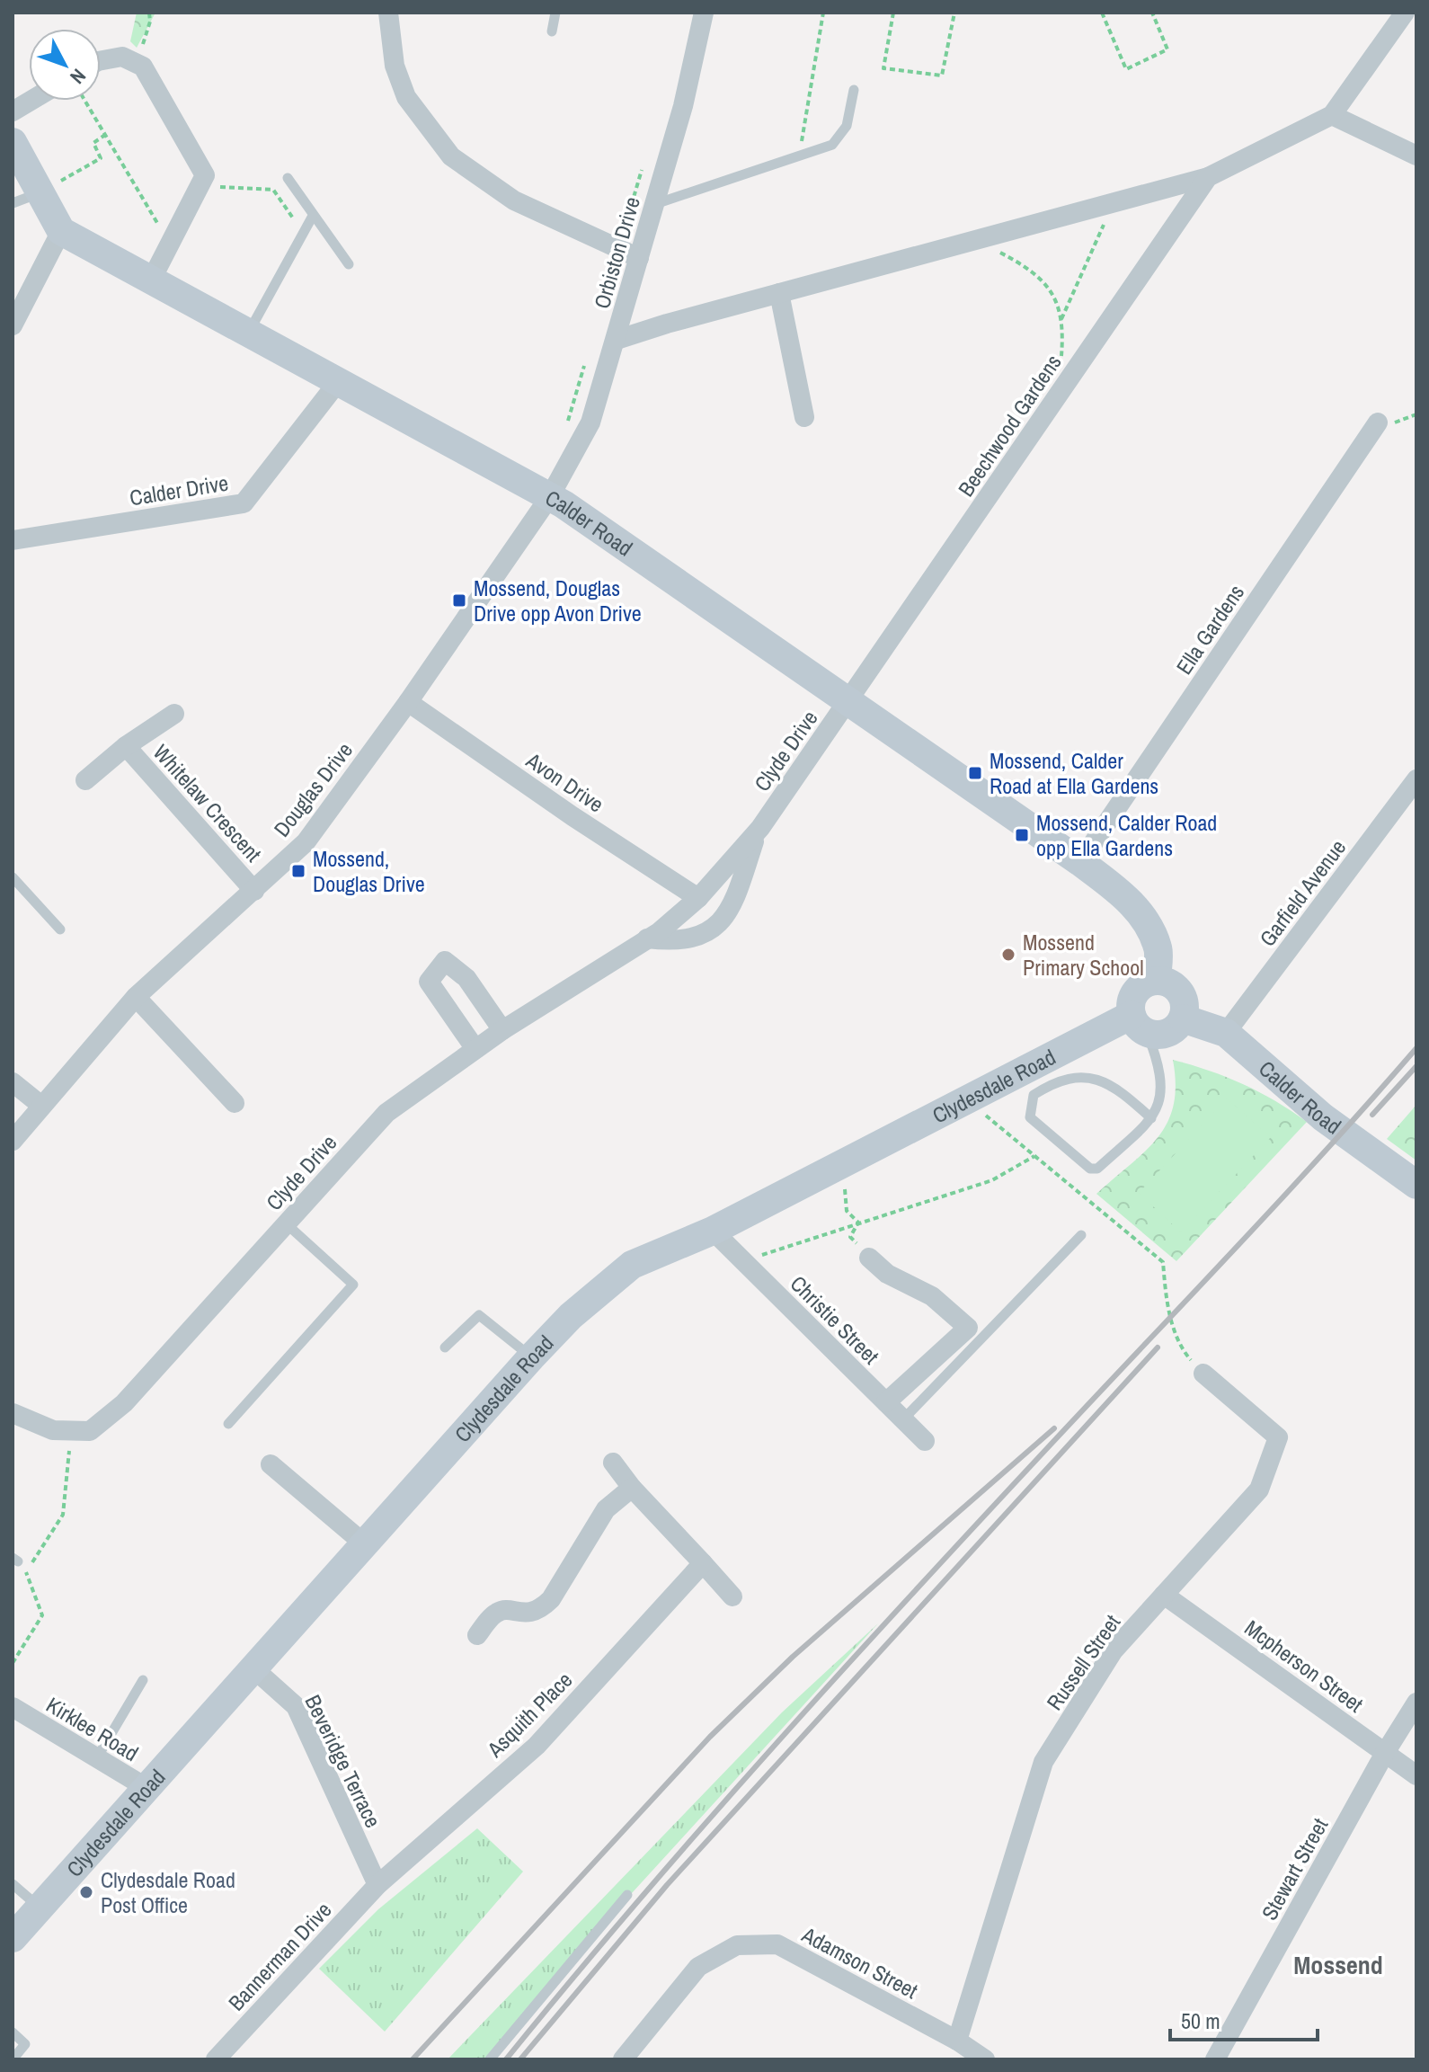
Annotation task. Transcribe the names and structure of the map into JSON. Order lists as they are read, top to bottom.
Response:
{
  "streets": {
    "main road": ["Calder Road", "Clydesdale Road"],
    "street": [
      "Orbiston Drive",
      "Beechwood Gardens",
      "Calder Drive",
      "Ella Gardens",
      "Clyde Drive",
      "Avon Drive",
      "Douglas Drive",
      "Whitelaw Crescent",
      "Garfield Avenue",
      "Christie Street",
      "Russell Street",
      "Mcpherson Street",
      "Asquith Place",
      "Kirklee Road",
      "Beveridge Terrace",
      "Stewart Street",
      "Bannerman Drive",
      "Adamson Street"
    ]
  },
  "crossings": [
    ["Orbiston Drive", "Beechwood Gardens"],
    ["Orbiston Drive", "Calder Road"],
    ["Orbiston Drive", "Douglas Drive"],
    ["Beechwood Gardens", "Calder Road"],
    ["Beechwood Gardens", "Clyde Drive"],
    ["Calder Drive", "Calder Road"],
    ["Calder Road", "Ella Gardens"],
    ["Calder Road", "Clyde Drive"],
    ["Calder Road", "Douglas Drive"],
    ["Calder Road", "Garfield Avenue"],
    ["Calder Road", "Clydesdale Road"],
    ["Clyde Drive", "Avon Drive"],
    ["Avon Drive", "Douglas Drive"],
    ["Douglas Drive", "Whitelaw Crescent"],
    ["Clydesdale Road", "Christie Street"],
    ["Clydesdale Road", "Kirklee Road"],
    ["Clydesdale Road", "Beveridge Terrace"],
    ["Russell Street", "Mcpherson Street"],
    ["Russell Street", "Adamson Street"],
    ["Mcpherson Street", "Stewart Street"],
    ["Asquith Place", "Beveridge Terrace"],
    ["Asquith Place", "Bannerman Drive"],
    ["Beveridge Terrace", "Bannerman Drive"]
  ],
  "districts": ["Mossend"],
  "places": {
    "transit": [
      "Mossend, Douglas Drive opp Avon Drive",
      "Mossend, Calder Road at Ella Gardens",
      "Mossend, Calder Road opp Ella Gardens",
      "Mossend, Douglas Drive"
    ],
    "other": ["Mossend Primary School", "Clydesdale Road Post Office"]
  },
  "scale_bar": "50 m",
  "north": "bottom right"
}
